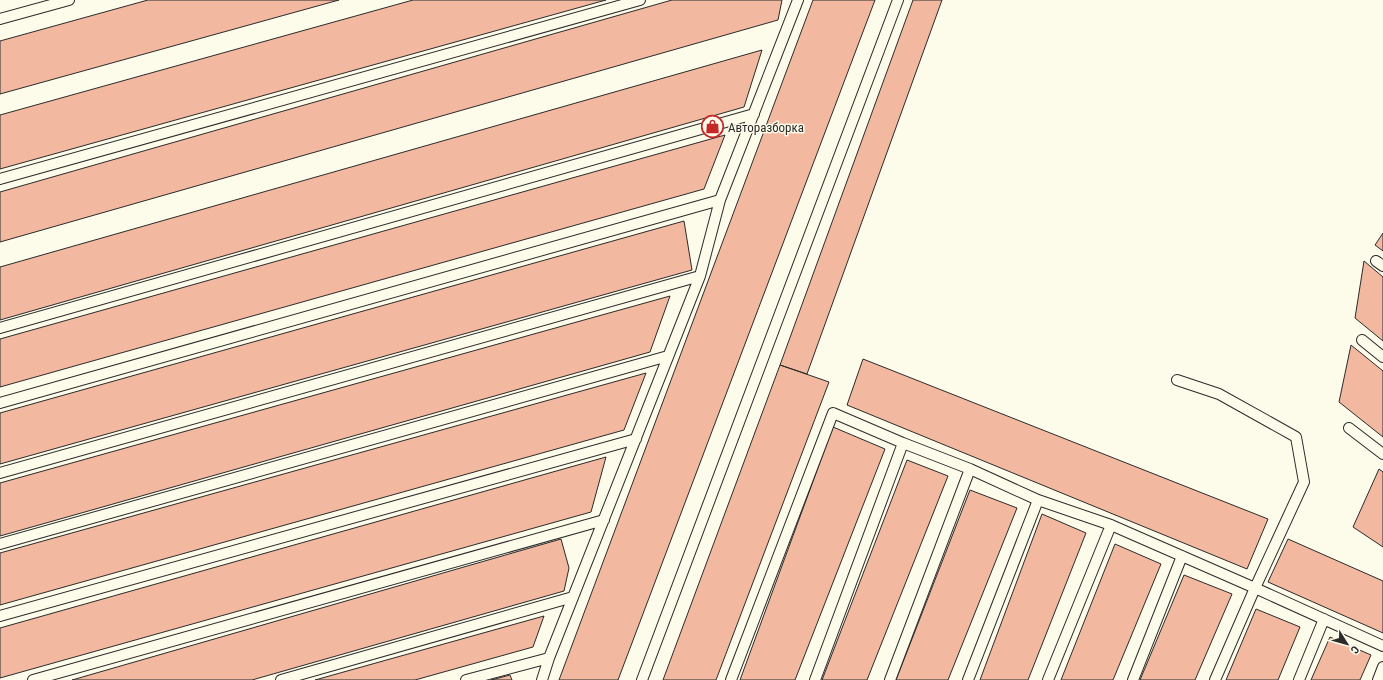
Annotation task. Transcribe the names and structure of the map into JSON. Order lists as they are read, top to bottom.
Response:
{
  "places": {
    "shop": ["Авторазборка"]
  },
  "north": "bottom right"
}
